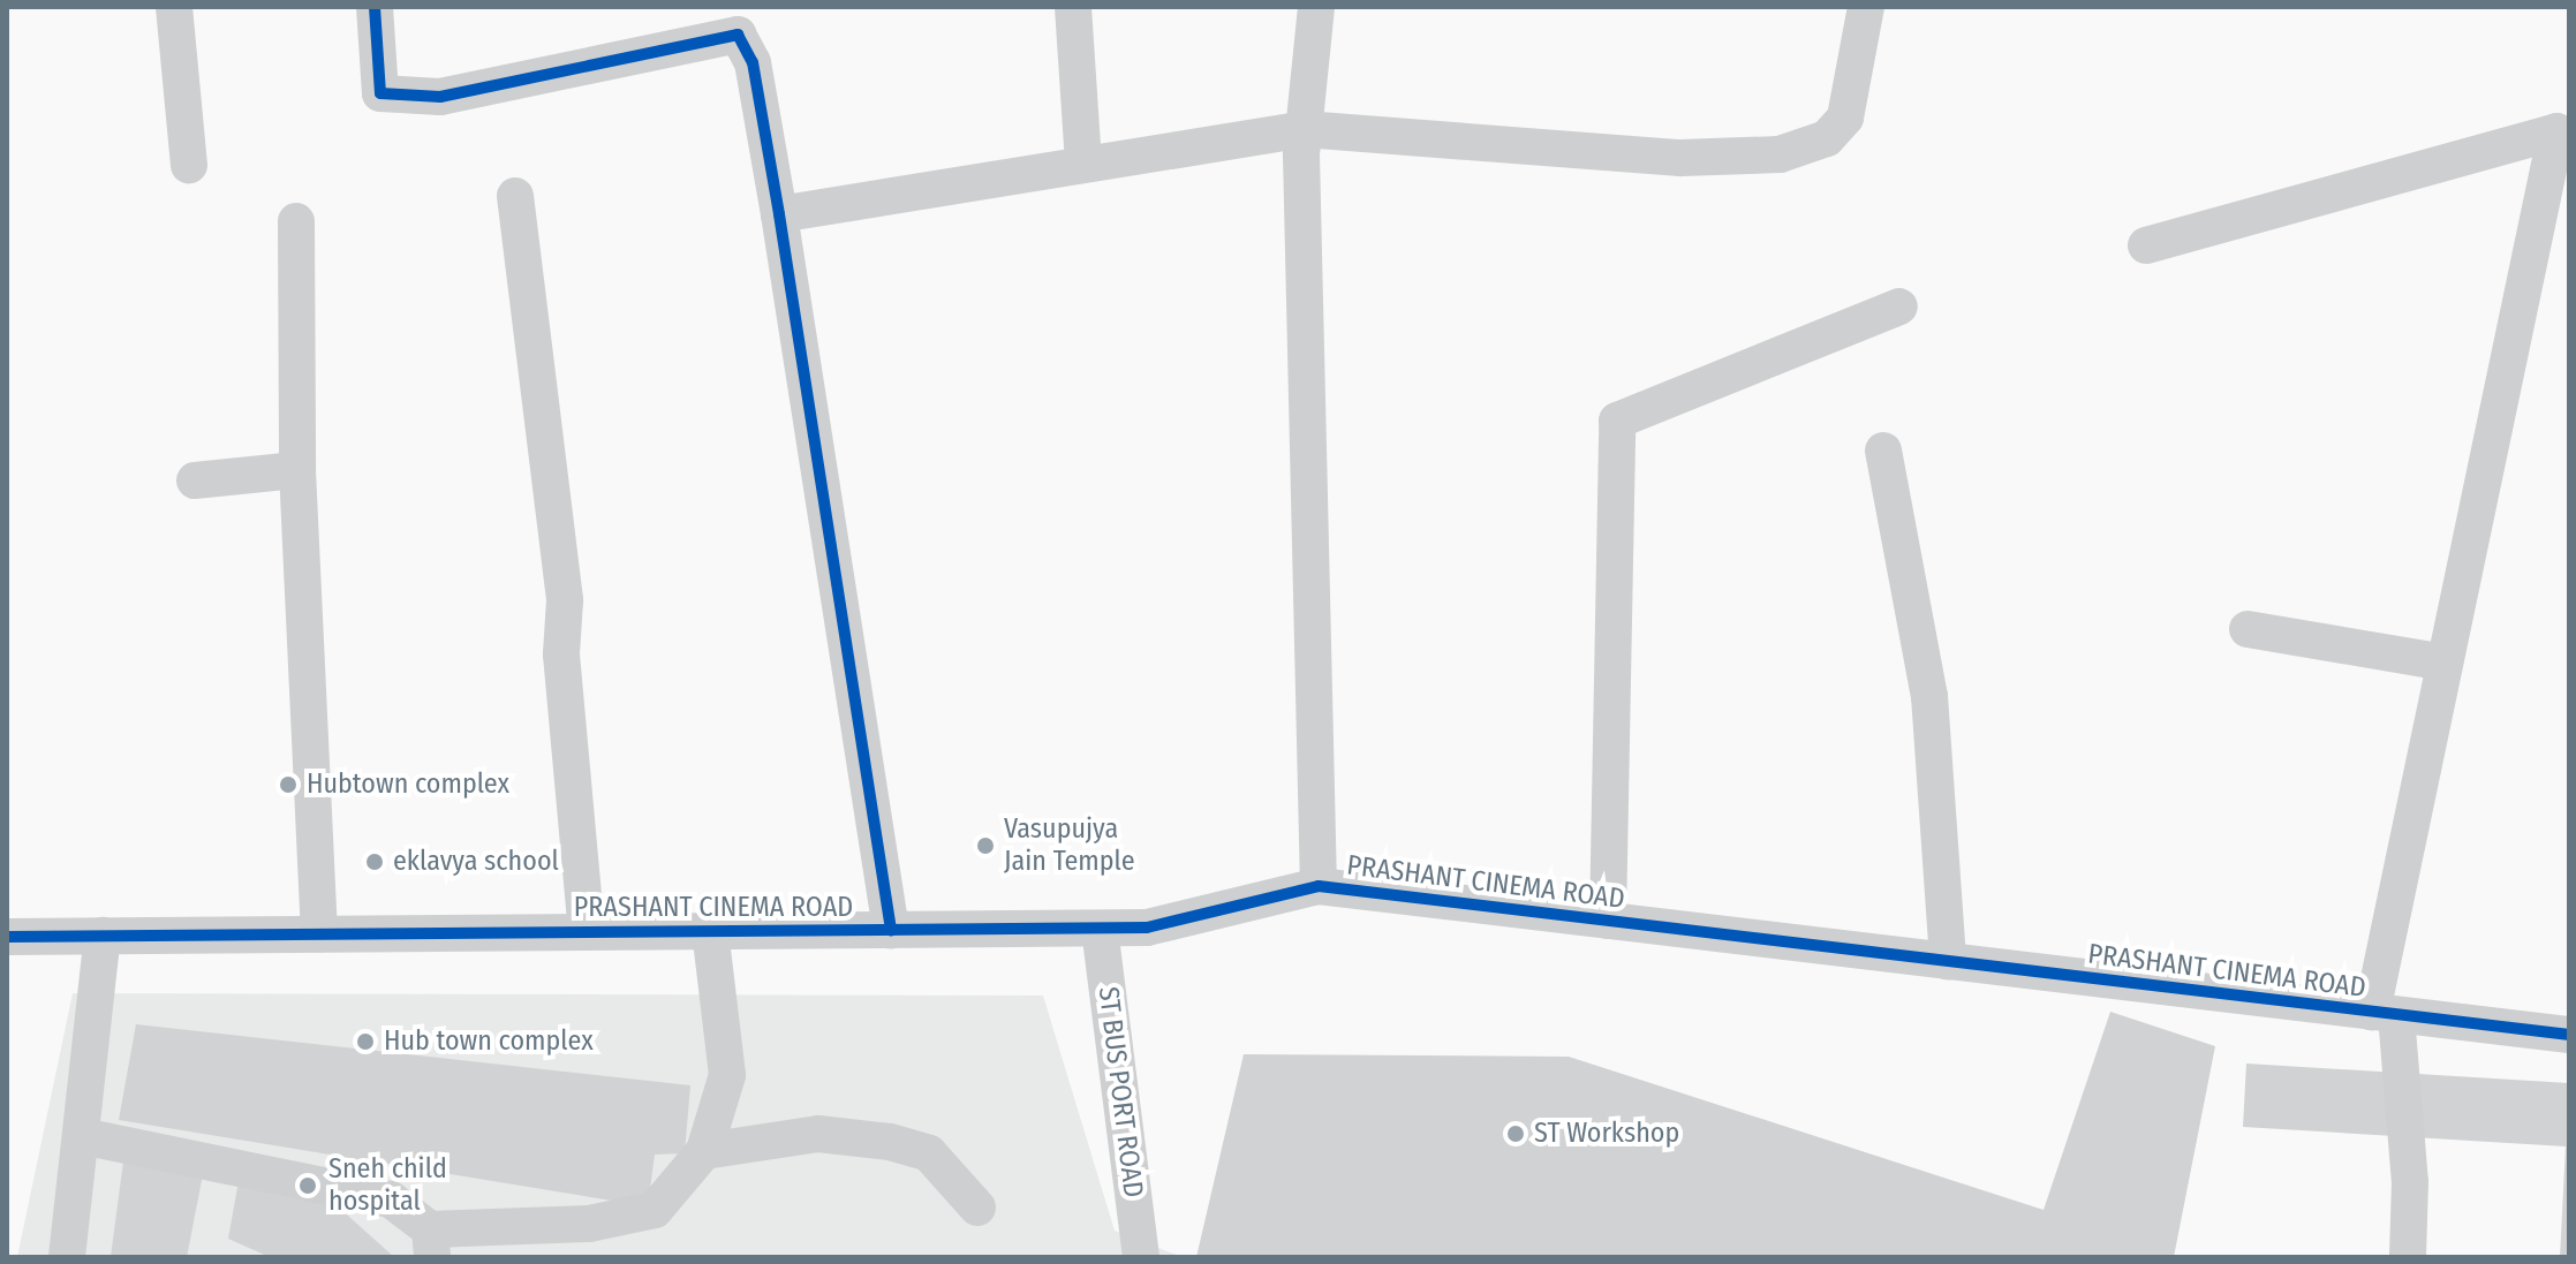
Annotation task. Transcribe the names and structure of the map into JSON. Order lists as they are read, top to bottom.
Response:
{
  "streets": {
    "street": ["PRASHANT CINEMA ROAD", "ST BUS PORT ROAD"]
  },
  "crossings": [
    ["PRASHANT CINEMA ROAD", "ST BUS PORT ROAD"]
  ],
  "places": [
    "Hubtown complex",
    "Vasupujya Jain Temple",
    "eklavya school",
    "Hub town complex",
    "ST Workshop",
    "Sneh child hospital"
  ]
}
